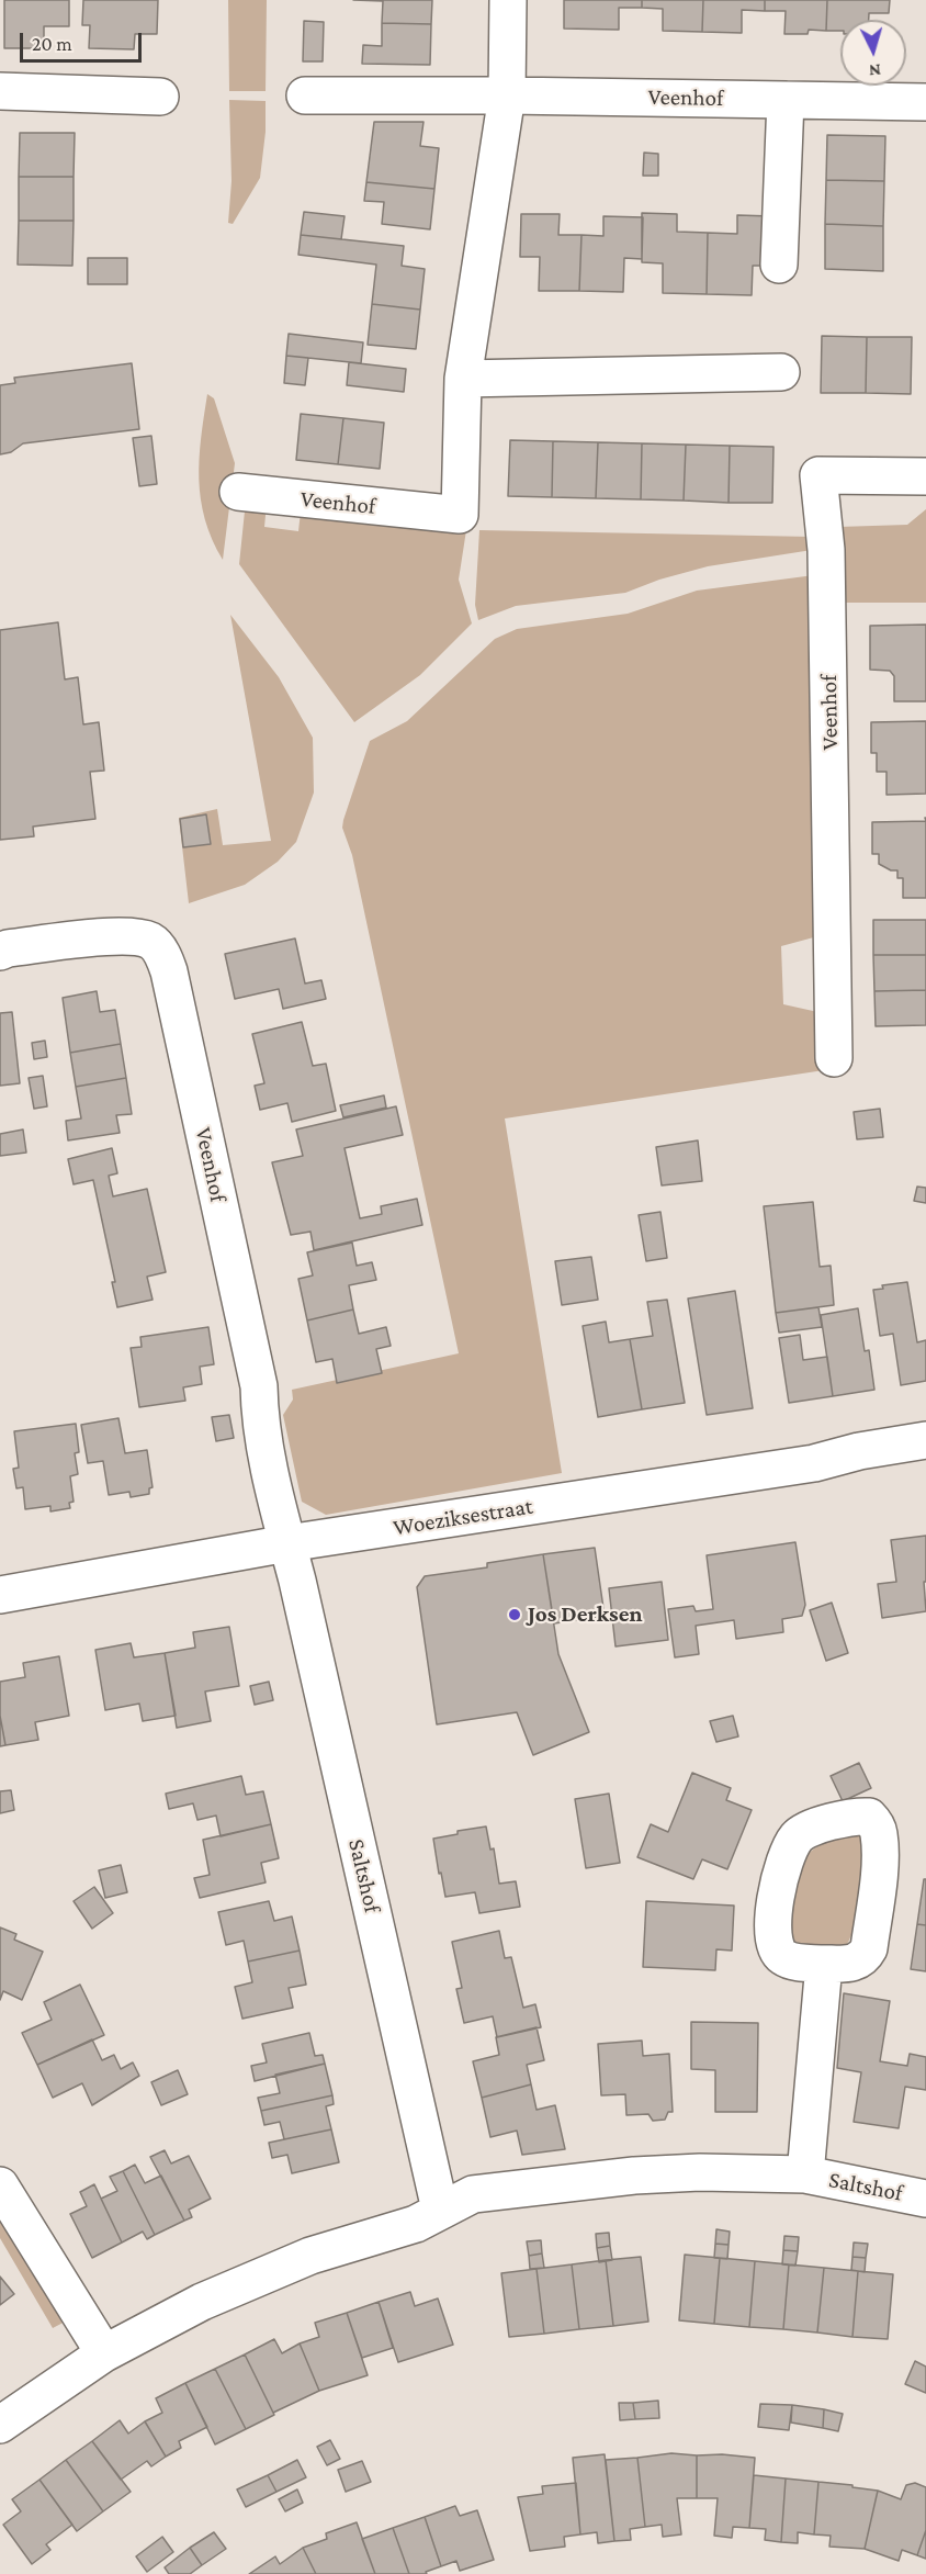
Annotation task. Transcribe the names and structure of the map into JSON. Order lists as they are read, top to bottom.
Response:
{
  "streets": {
    "street": ["Veenhof", "Woeziksestraat", "Saltshof"]
  },
  "crossings": [
    ["Veenhof", "Woeziksestraat"],
    ["Veenhof", "Saltshof"],
    ["Woeziksestraat", "Saltshof"]
  ],
  "places": ["Jos Derksen"],
  "scale_bar": "20 m",
  "north": "bottom"
}
